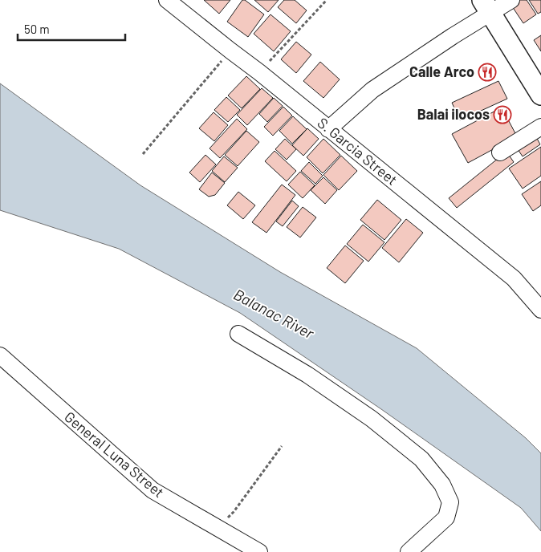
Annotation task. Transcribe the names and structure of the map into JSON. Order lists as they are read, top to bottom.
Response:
{
  "streets": {
    "street": ["S. Garcia Street", "General Luna Street"]
  },
  "water": ["Balanac River"],
  "places": {
    "restaurant": ["Calle Arco", "Balai ilocos"]
  },
  "scale_bar": "50 m"
}
